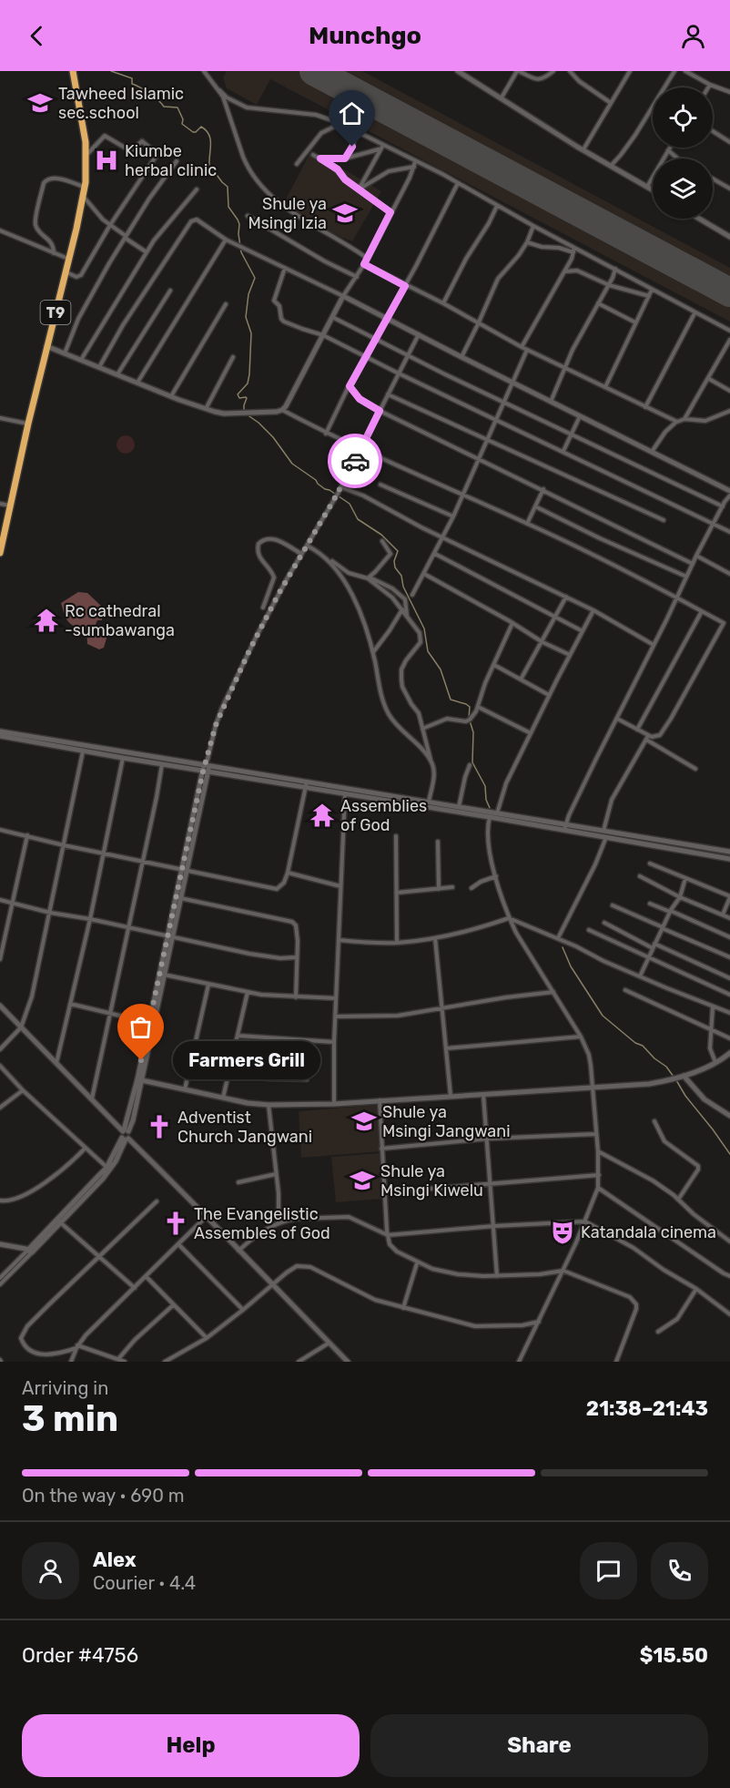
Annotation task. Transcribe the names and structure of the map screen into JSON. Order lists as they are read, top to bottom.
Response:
{
  "streets": {
    "highway": ["T9"]
  },
  "places": {
    "school or university": [
      "Tawheed Islamic sec.school",
      "Shule ya Msingi Izia",
      "Shule ya Msingi Jangwani",
      "Shule ya Msingi Kiwelu"
    ],
    "hospital": ["Kiumbe herbal clinic"],
    "temple": ["Rc cathedral -sumbawanga", "Assemblies of God"],
    "other": ["Farmers Grill"],
    "church": ["Adventist Church Jangwani", "The Evangelistic Assembles of God"],
    "theatre": ["Katandala cinema"]
  },
  "page": {
    "header": "Munchgo",
    "bubble": "Farmers Grill",
    "heading": ["3 min", "Arriving in", "21:38–21:43"],
    "panel": [
      "Alex",
      "Courier · 4.4",
      "Order #4756",
      "$15.50"
    ],
    "bar": "On the way · 690 m",
    "buttons": ["Help", "Share"]
  }
}
